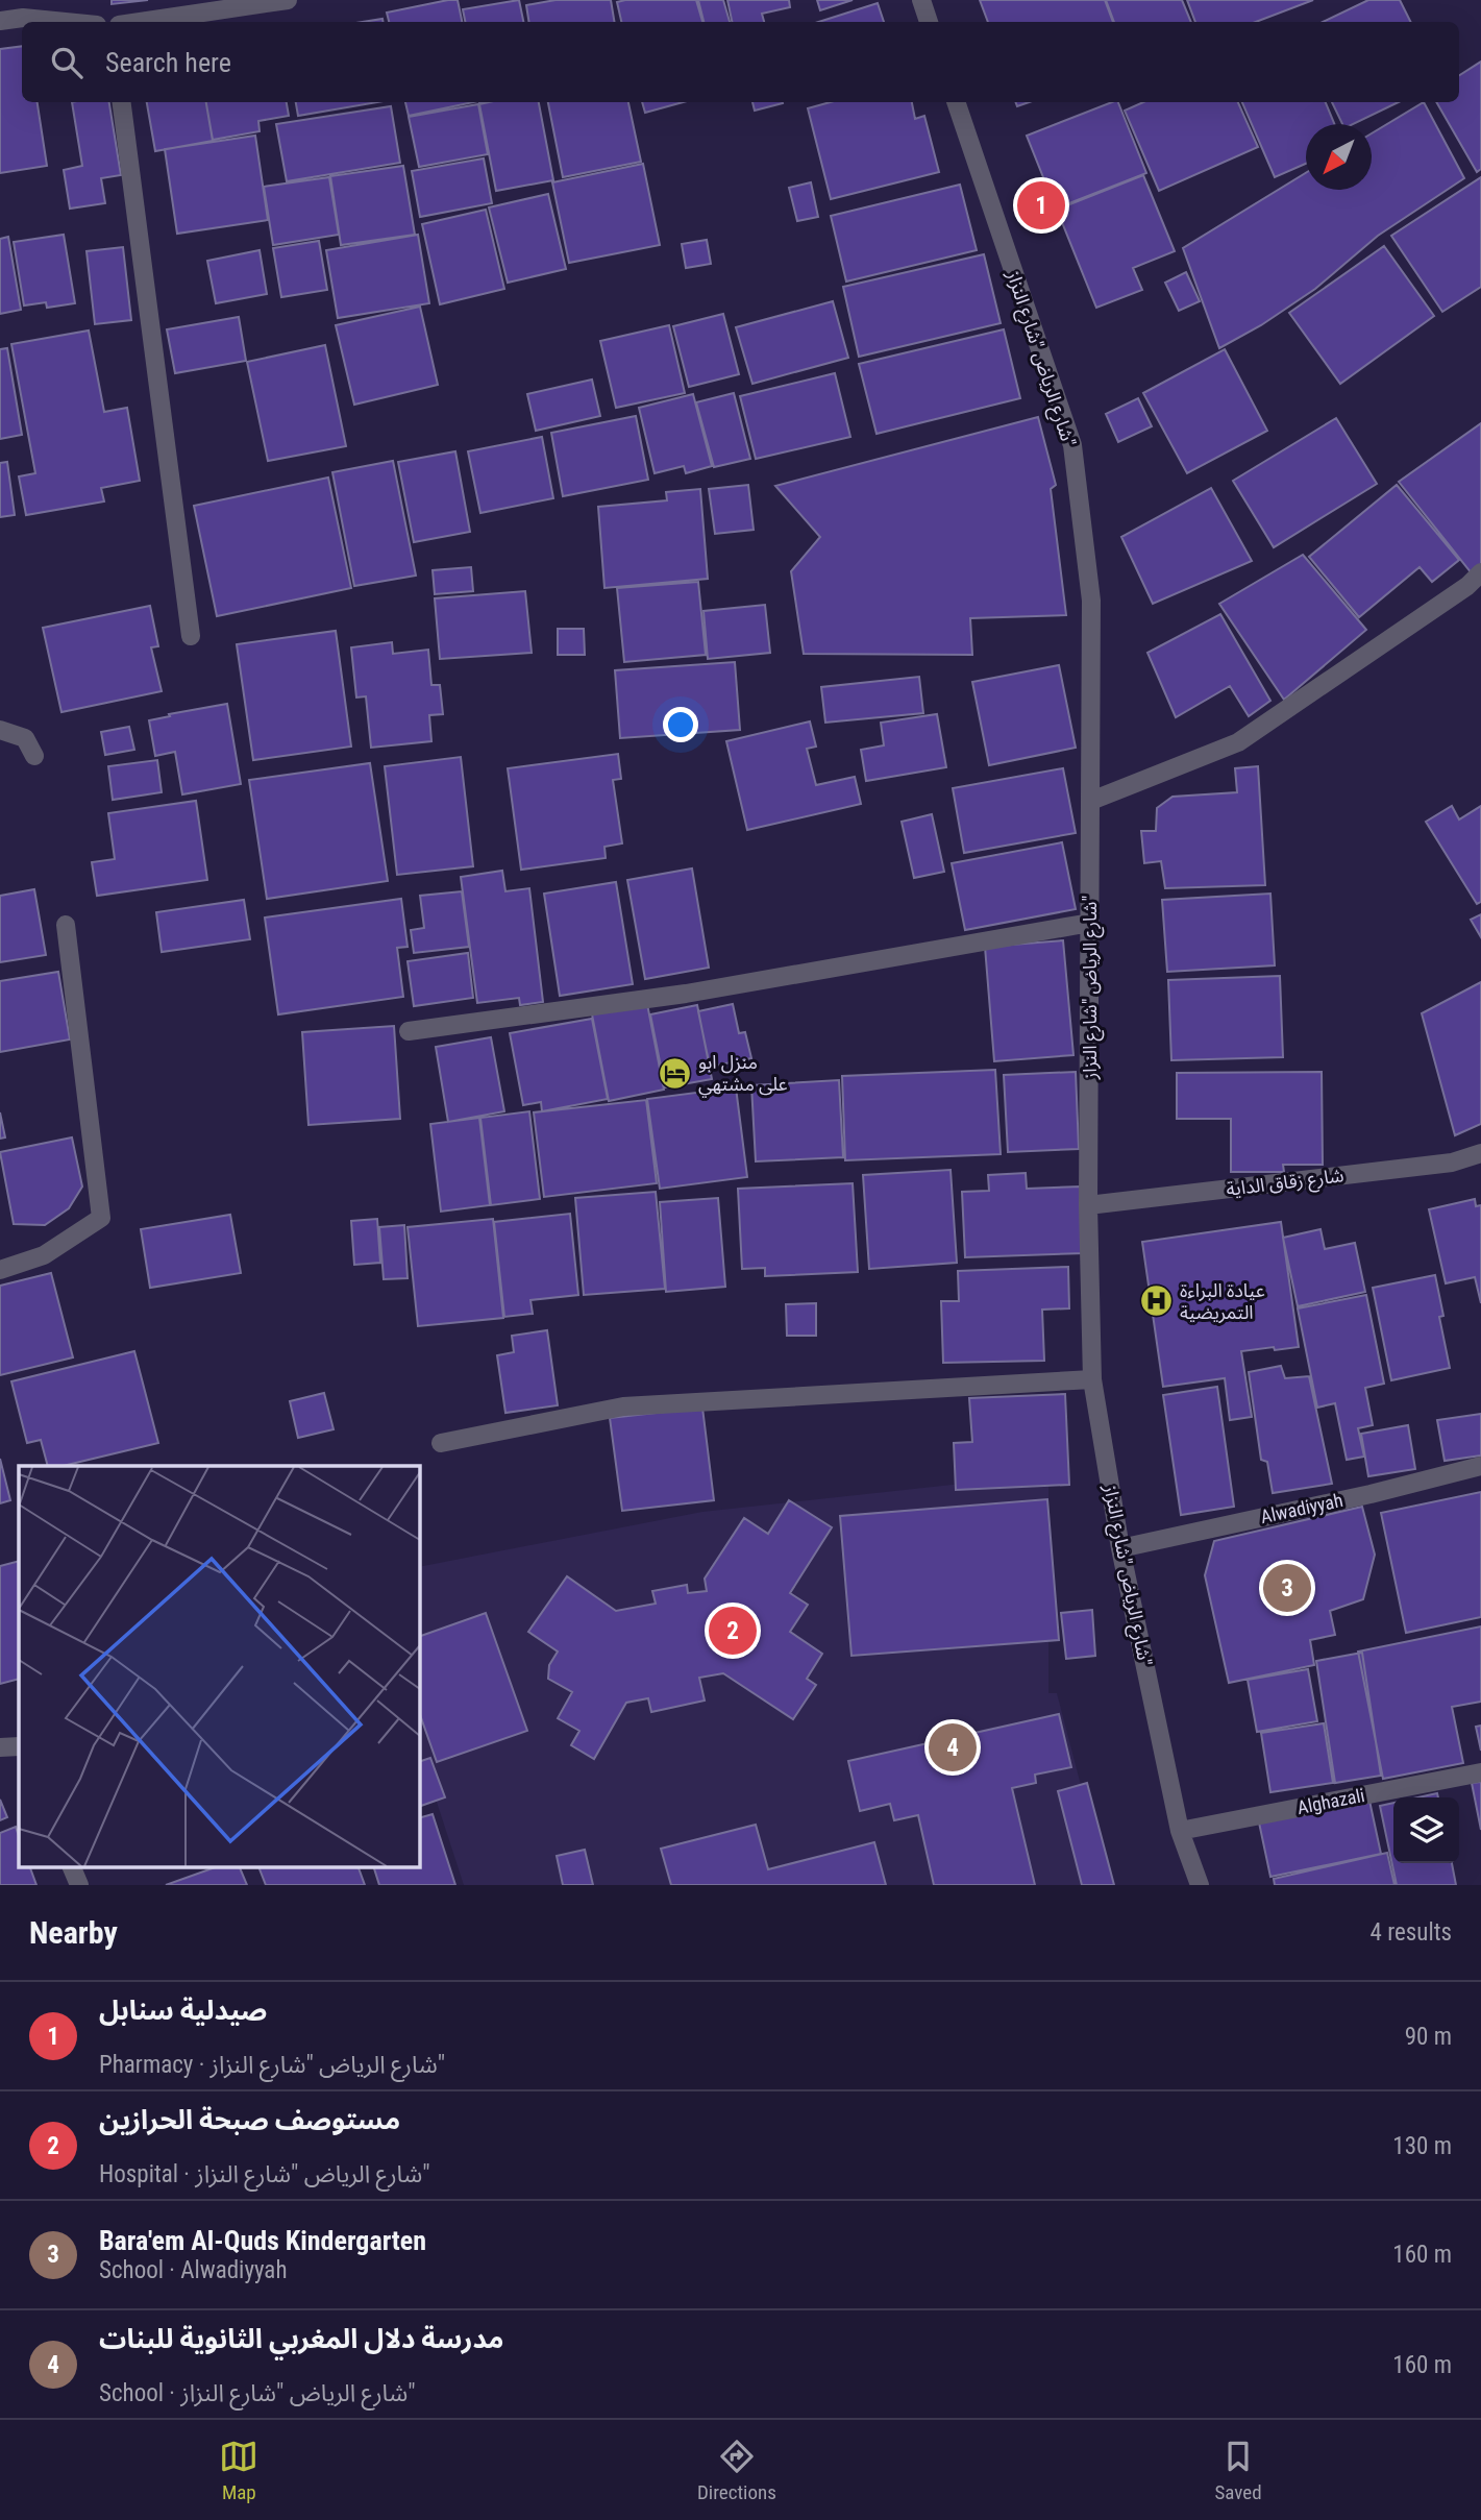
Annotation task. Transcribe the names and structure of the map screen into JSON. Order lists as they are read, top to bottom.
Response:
{
  "streets": {
    "street": [
      "شارع الرياض \"شارع النزاز\"",
      "شارع زقاق الداية",
      "Alwadiyyah",
      "Alghazali"
    ]
  },
  "crossings": [
    ["شارع الرياض \"شارع النزاز\"", "شارع زقاق الداية"],
    ["شارع الرياض \"شارع النزاز\"", "Alwadiyyah"],
    ["شارع الرياض \"شارع النزاز\"", "Alghazali"]
  ],
  "places": {
    "hotel": ["منزل ابو على مشتهي"],
    "hospital": ["عيادة البراءة التمريضية"]
  },
  "north": "bottom left",
  "page": {
    "search": "Search here",
    "pins": [
      "1",
      "3",
      "2",
      "4"
    ],
    "heading": ["Nearby", "4 results"],
    "list": [
      {
        "mark": "1",
        "name": "صيدلية سنابل",
        "note": "Pharmacy · شارع الرياض \"شارع النزاز\"",
        "value": "90 m"
      },
      {
        "mark": "2",
        "name": "مستوصف صبحة الحرازين",
        "note": "Hospital · شارع الرياض \"شارع النزاز\"",
        "value": "130 m"
      },
      {
        "mark": "3",
        "name": "Bara'em Al-Quds Kindergarten",
        "note": "School · Alwadiyyah",
        "value": "160 m"
      },
      {
        "mark": "4",
        "name": "مدرسة دلال المغربي الثانوية للبنات",
        "note": "School · شارع الرياض \"شارع النزاز\"",
        "value": "160 m"
      }
    ],
    "nav": ["Map", "Directions", "Saved"]
  }
}
